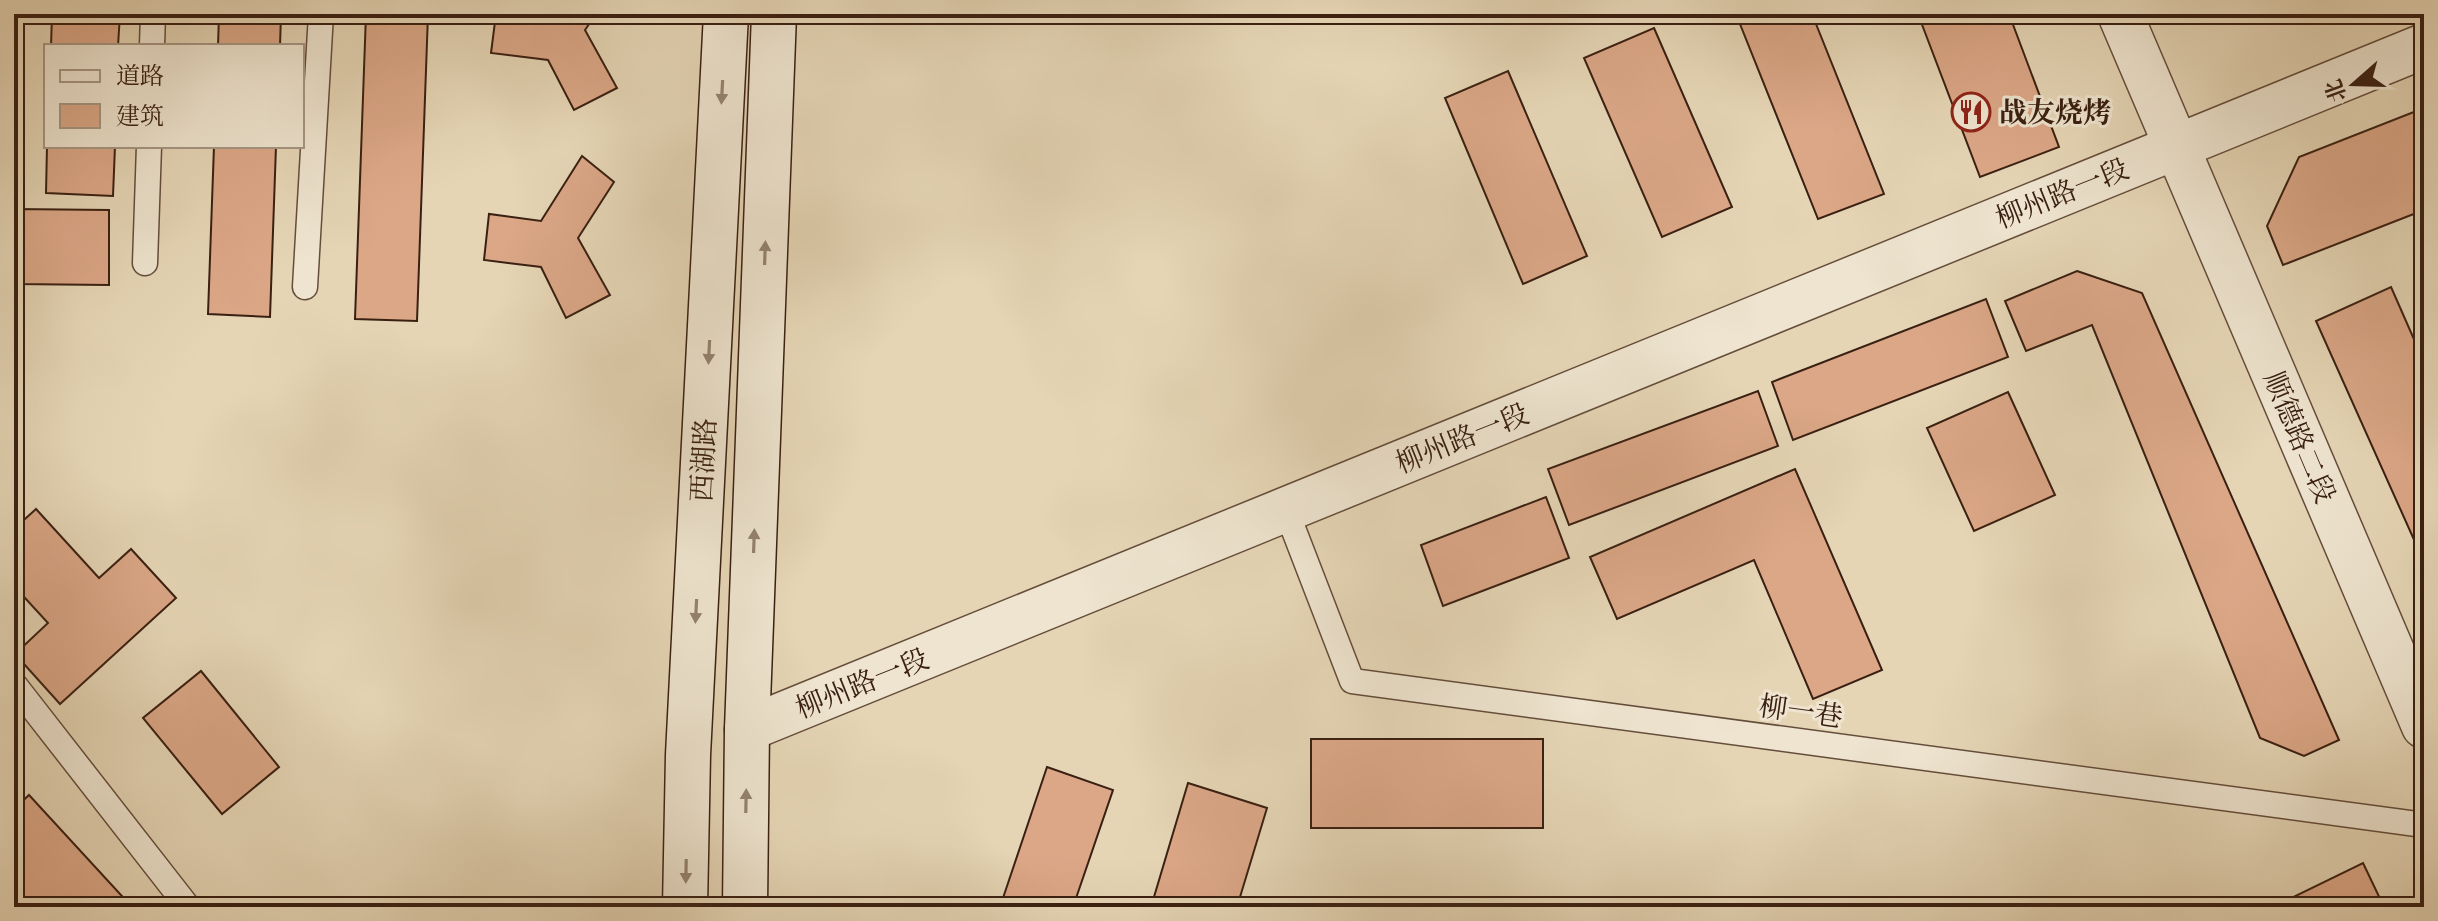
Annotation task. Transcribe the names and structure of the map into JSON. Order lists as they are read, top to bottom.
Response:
{
  "streets": {
    "street": ["柳州路一段", "顺德路二段", "西湖路"],
    "lane": ["柳一巷"]
  },
  "crossings": [
    ["柳州路一段", "顺德路二段"],
    ["柳州路一段", "西湖路"],
    ["柳州路一段", "柳一巷"]
  ],
  "places": {
    "restaurant": ["战友烧烤"]
  },
  "legend": ["道路", "建筑"],
  "north": "left"
}
